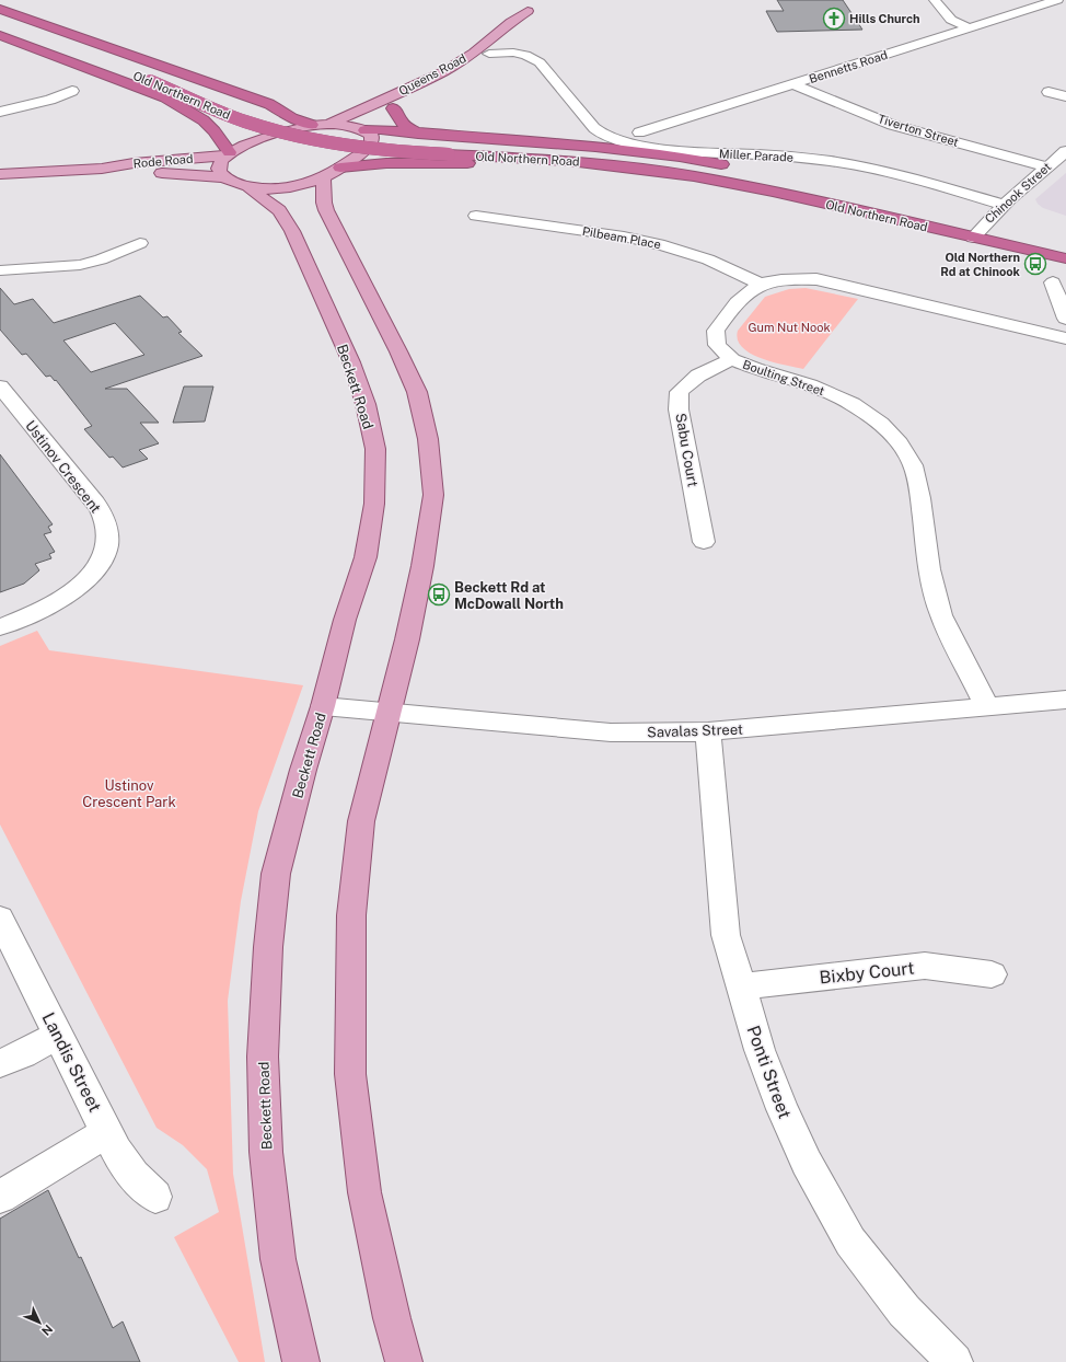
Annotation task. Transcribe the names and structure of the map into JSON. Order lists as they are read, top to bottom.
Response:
{
  "streets": {
    "highway": ["Old Northern Road"],
    "main road": ["Queens Road", "Rode Road", "Beckett Road"],
    "street": [
      "Bennetts Road",
      "Tiverton Street",
      "Miller Parade",
      "Chinook Street",
      "Pilbeam Place",
      "Boulting Street",
      "Sabu Court",
      "Ustinov Crescent",
      "Savalas Street",
      "Bixby Court",
      "Landis Street",
      "Ponti Street"
    ]
  },
  "crossings": [
    ["Bennetts Road", "Tiverton Street"],
    ["Queens Road", "Miller Parade"],
    ["Queens Road", "Rode Road"],
    ["Old Northern Road", "Chinook Street"],
    ["Tiverton Street", "Chinook Street"],
    ["Miller Parade", "Chinook Street"],
    ["Rode Road", "Beckett Road"],
    ["Pilbeam Place", "Boulting Street"],
    ["Boulting Street", "Sabu Court"],
    ["Boulting Street", "Savalas Street"],
    ["Beckett Road", "Savalas Street"],
    ["Savalas Street", "Ponti Street"],
    ["Bixby Court", "Ponti Street"]
  ],
  "parks": ["Gum Nut Nook", "Ustinov Crescent Park"],
  "places": {
    "church": ["Hills Church"],
    "bus stop": ["Old Northern Rd at Chinook", "Beckett Rd at McDowall North"]
  },
  "north": "bottom right"
}
